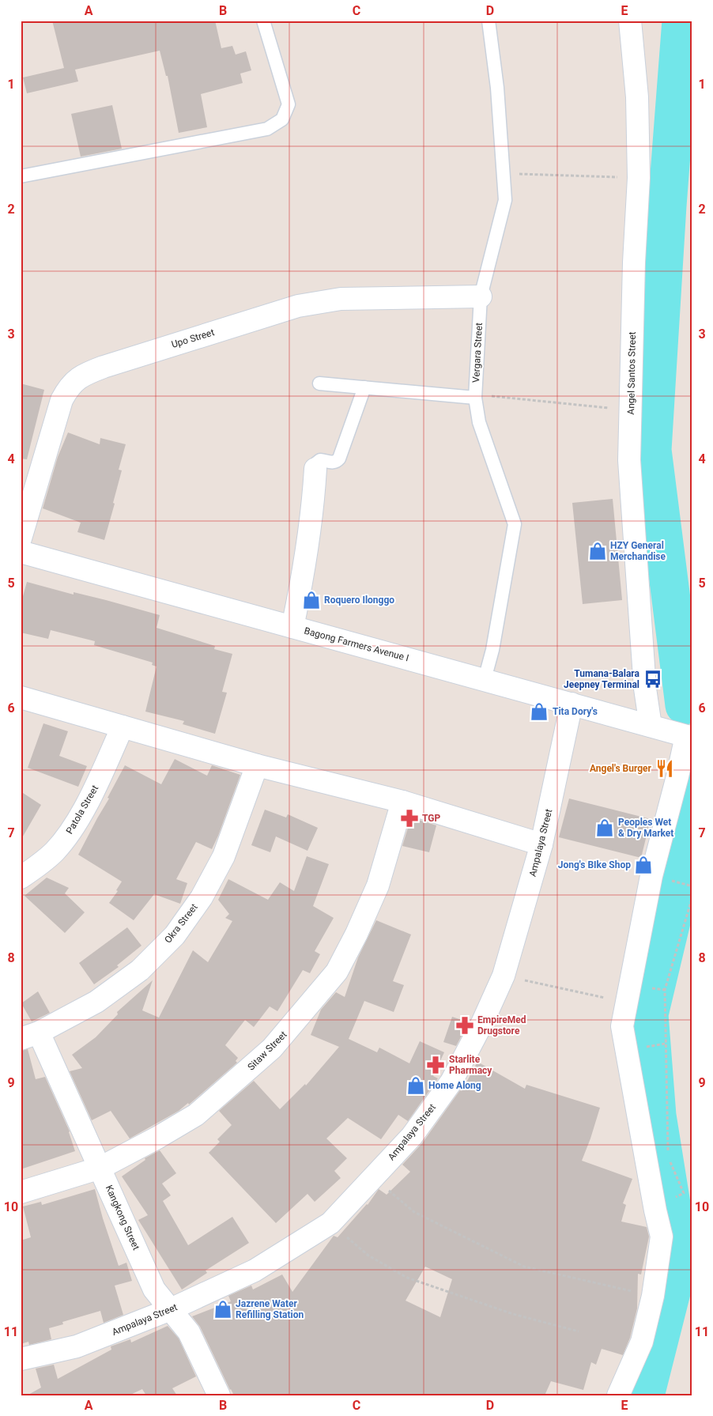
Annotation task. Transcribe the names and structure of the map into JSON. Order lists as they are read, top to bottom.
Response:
{
  "streets": {
    "street": [
      "Upo Street",
      "Angel Santos Street",
      "Bagong Farmers Avenue I",
      "Patola Street",
      "Ampalaya Street",
      "Okra Street",
      "Sitaw Street",
      "Kangkong Street"
    ],
    "lane": ["Vergara Street"]
  },
  "crossings": [
    ["Upo Street", "Vergara Street"],
    ["Vergara Street", "Bagong Farmers Avenue I"],
    ["Angel Santos Street", "Bagong Farmers Avenue I"],
    ["Bagong Farmers Avenue I", "Ampalaya Street"],
    ["Ampalaya Street", "Kangkong Street"],
    ["Okra Street", "Kangkong Street"],
    ["Sitaw Street", "Kangkong Street"]
  ],
  "places": {
    "shop": [
      "HZY General Merchandise",
      "Roquero Ilonggo",
      "Tita Dory's",
      "Peoples Wet & Dry Market",
      "Jong's BIke Shop",
      "Home Along",
      "Jazrene Water Refilling Station"
    ],
    "bus stop": ["Tumana-Balara Jeepney Terminal"],
    "restaurant": ["Angel's Burger"],
    "pharmacy": ["TGP", "EmpireMed Drugstore", "Starlite Pharmacy"]
  },
  "grid": {
    "columns": [
      "A",
      "B",
      "C",
      "D",
      "E"
    ],
    "rows": [
      "1",
      "2",
      "3",
      "4",
      "5",
      "6",
      "7",
      "8",
      "9",
      "10",
      "11"
    ]
  }
}
